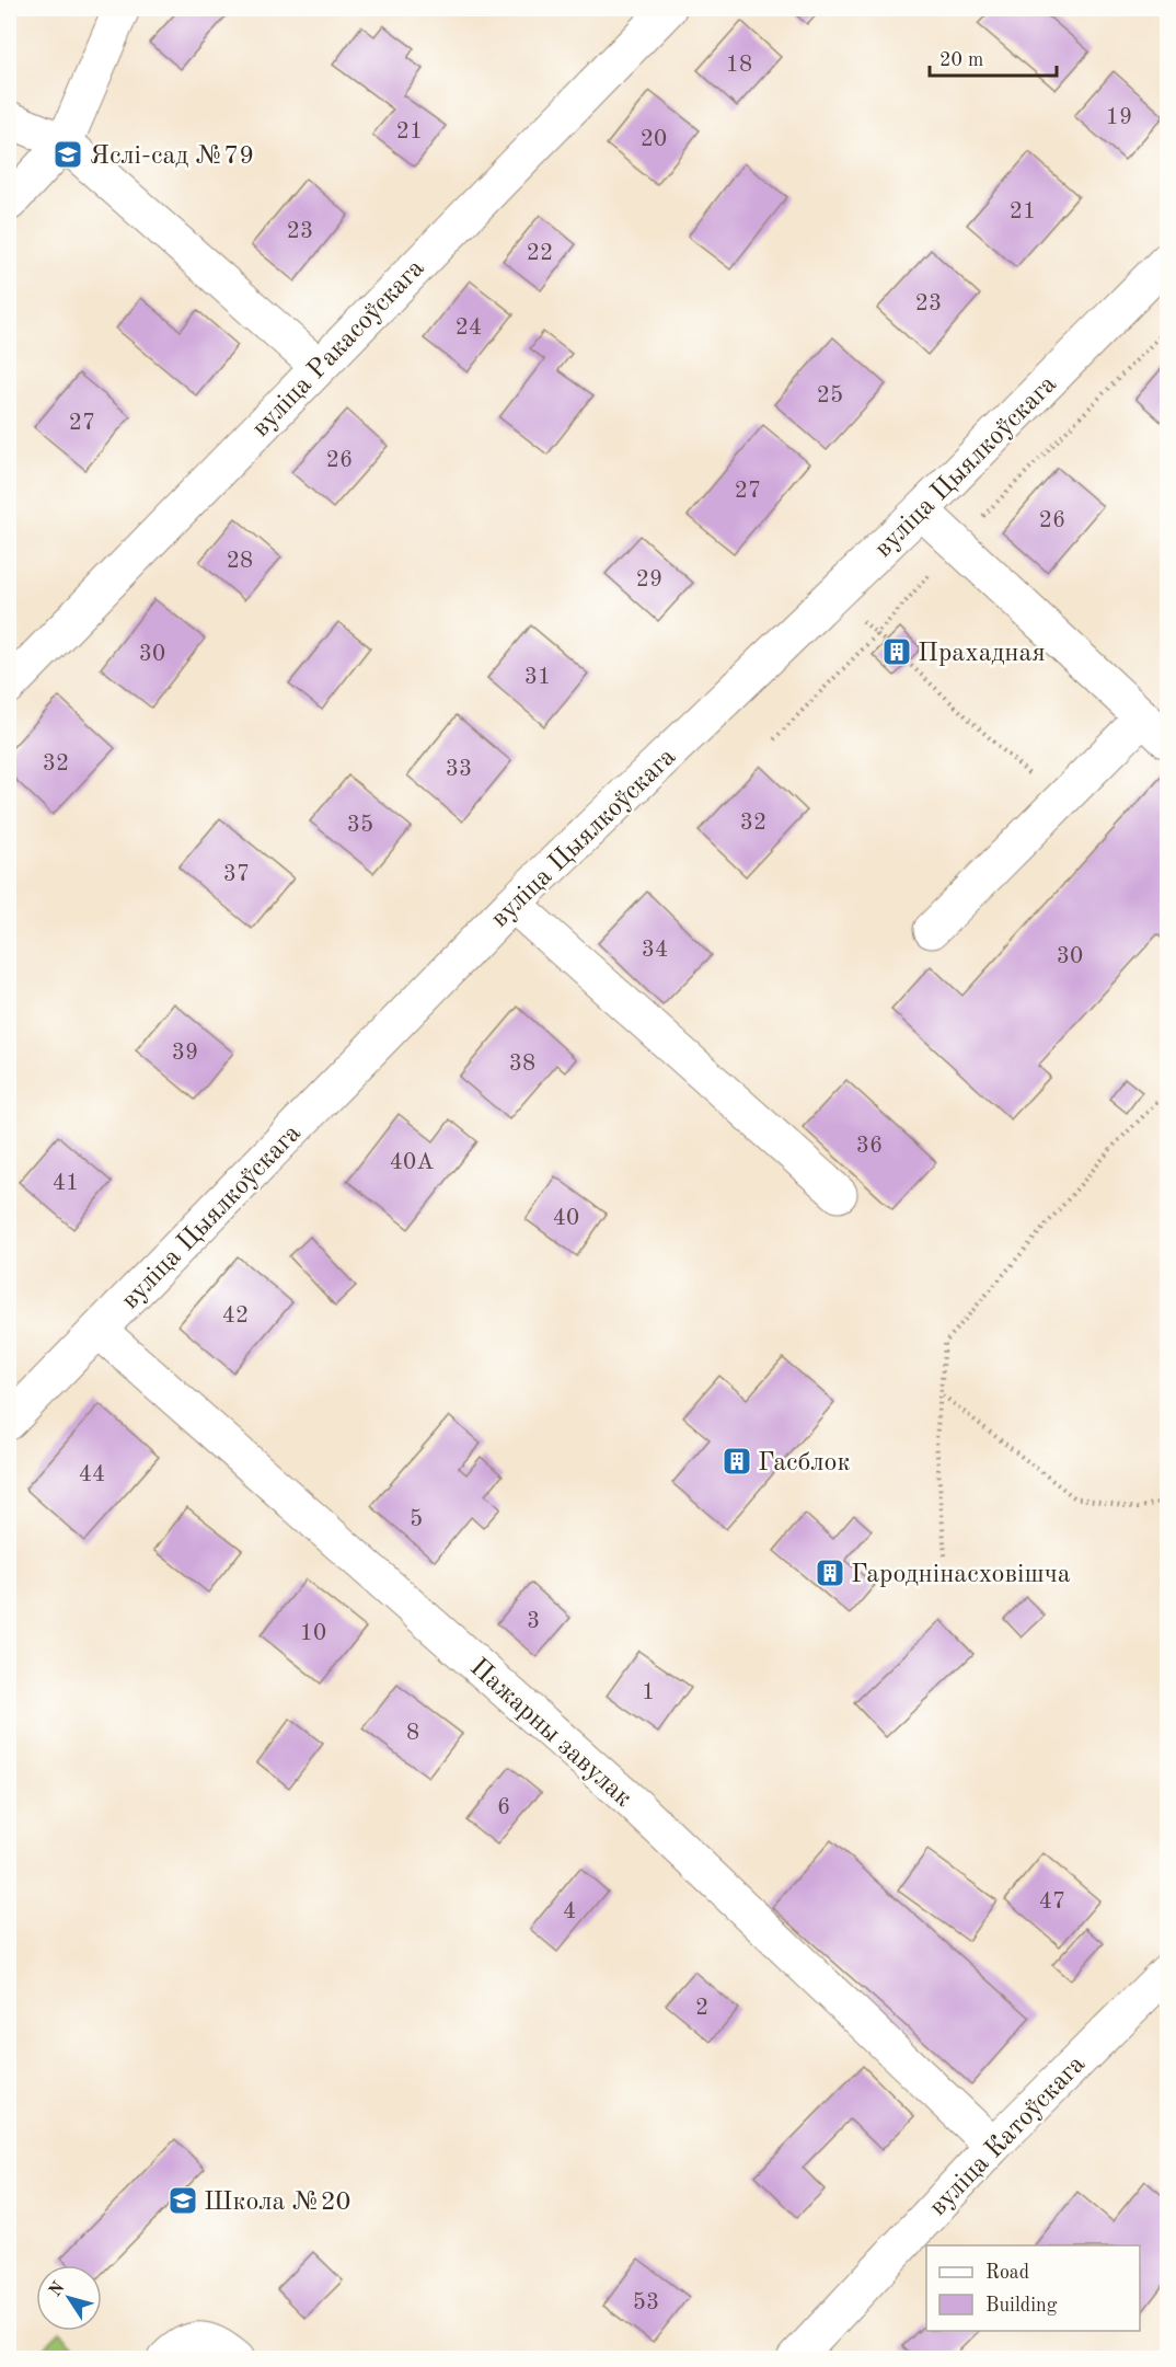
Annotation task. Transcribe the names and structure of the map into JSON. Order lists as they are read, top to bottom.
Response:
{
  "streets": {
    "street": [
      "вуліца Ракасоўскага",
      "вуліца Цыялкоўскага",
      "Пажарны завулак",
      "вуліца Катоўскага"
    ]
  },
  "crossings": [
    ["вуліца Цыялкоўскага", "Пажарны завулак"],
    ["Пажарны завулак", "вуліца Катоўскага"]
  ],
  "places": {
    "school or university": ["Яслі-сад №79", "Школа №20"],
    "building": ["Прахадная", "Гасблок", "Гароднінасховішча"]
  },
  "house_numbers": [
    "18",
    "19",
    "21",
    "20",
    "21",
    "23",
    "22",
    "23",
    "24",
    "25",
    "27",
    "26",
    "27",
    "26",
    "28",
    "29",
    "30",
    "31",
    "32",
    "33",
    "32",
    "35",
    "37",
    "34",
    "30",
    "39",
    "38",
    "36",
    "40А",
    "41",
    "40",
    "42",
    "44",
    "5",
    "3",
    "10",
    "1",
    "8",
    "6",
    "47",
    "4",
    "2",
    "53"
  ],
  "legend": ["Road", "Building"],
  "scale_bar": "20 m",
  "north": "top left"
}
